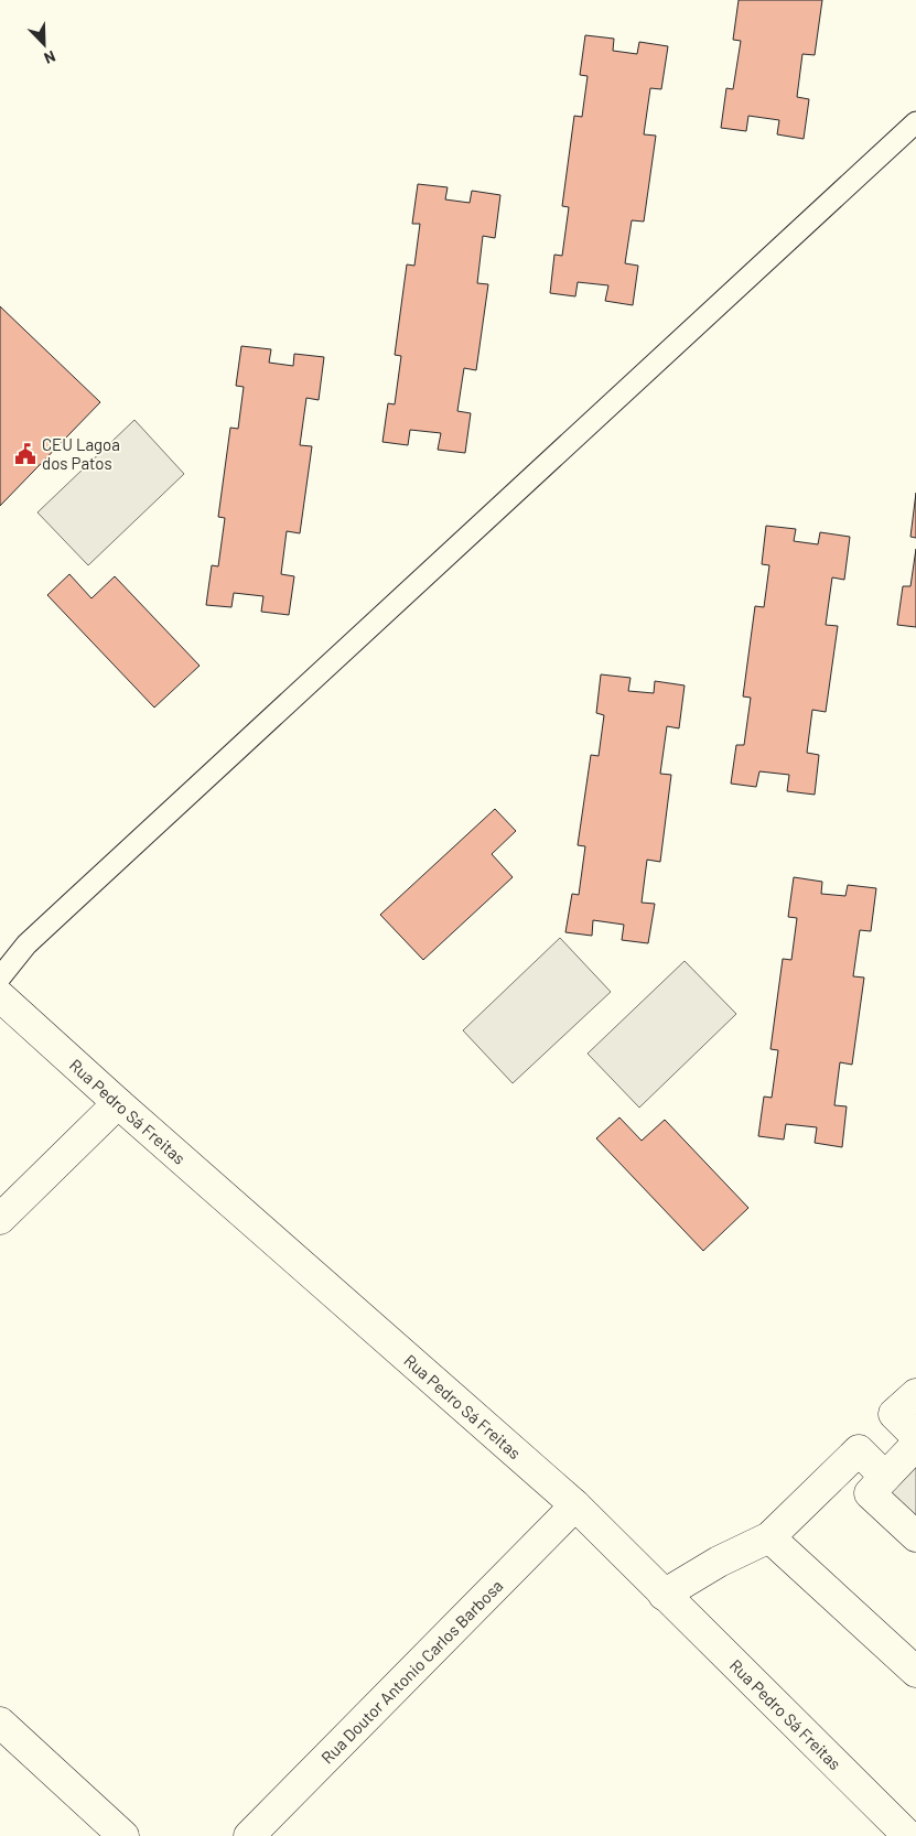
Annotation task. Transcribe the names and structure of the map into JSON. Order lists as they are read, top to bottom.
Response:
{
  "streets": {
    "street": ["Rua Pedro Sá Freitas", "Rua Doutor Antonio Carlos Barbosa"]
  },
  "crossings": [
    ["Rua Pedro Sá Freitas", "Rua Doutor Antonio Carlos Barbosa"]
  ],
  "places": {
    "public building": ["CEU Lagoa dos Patos"]
  },
  "north": "bottom right"
}
